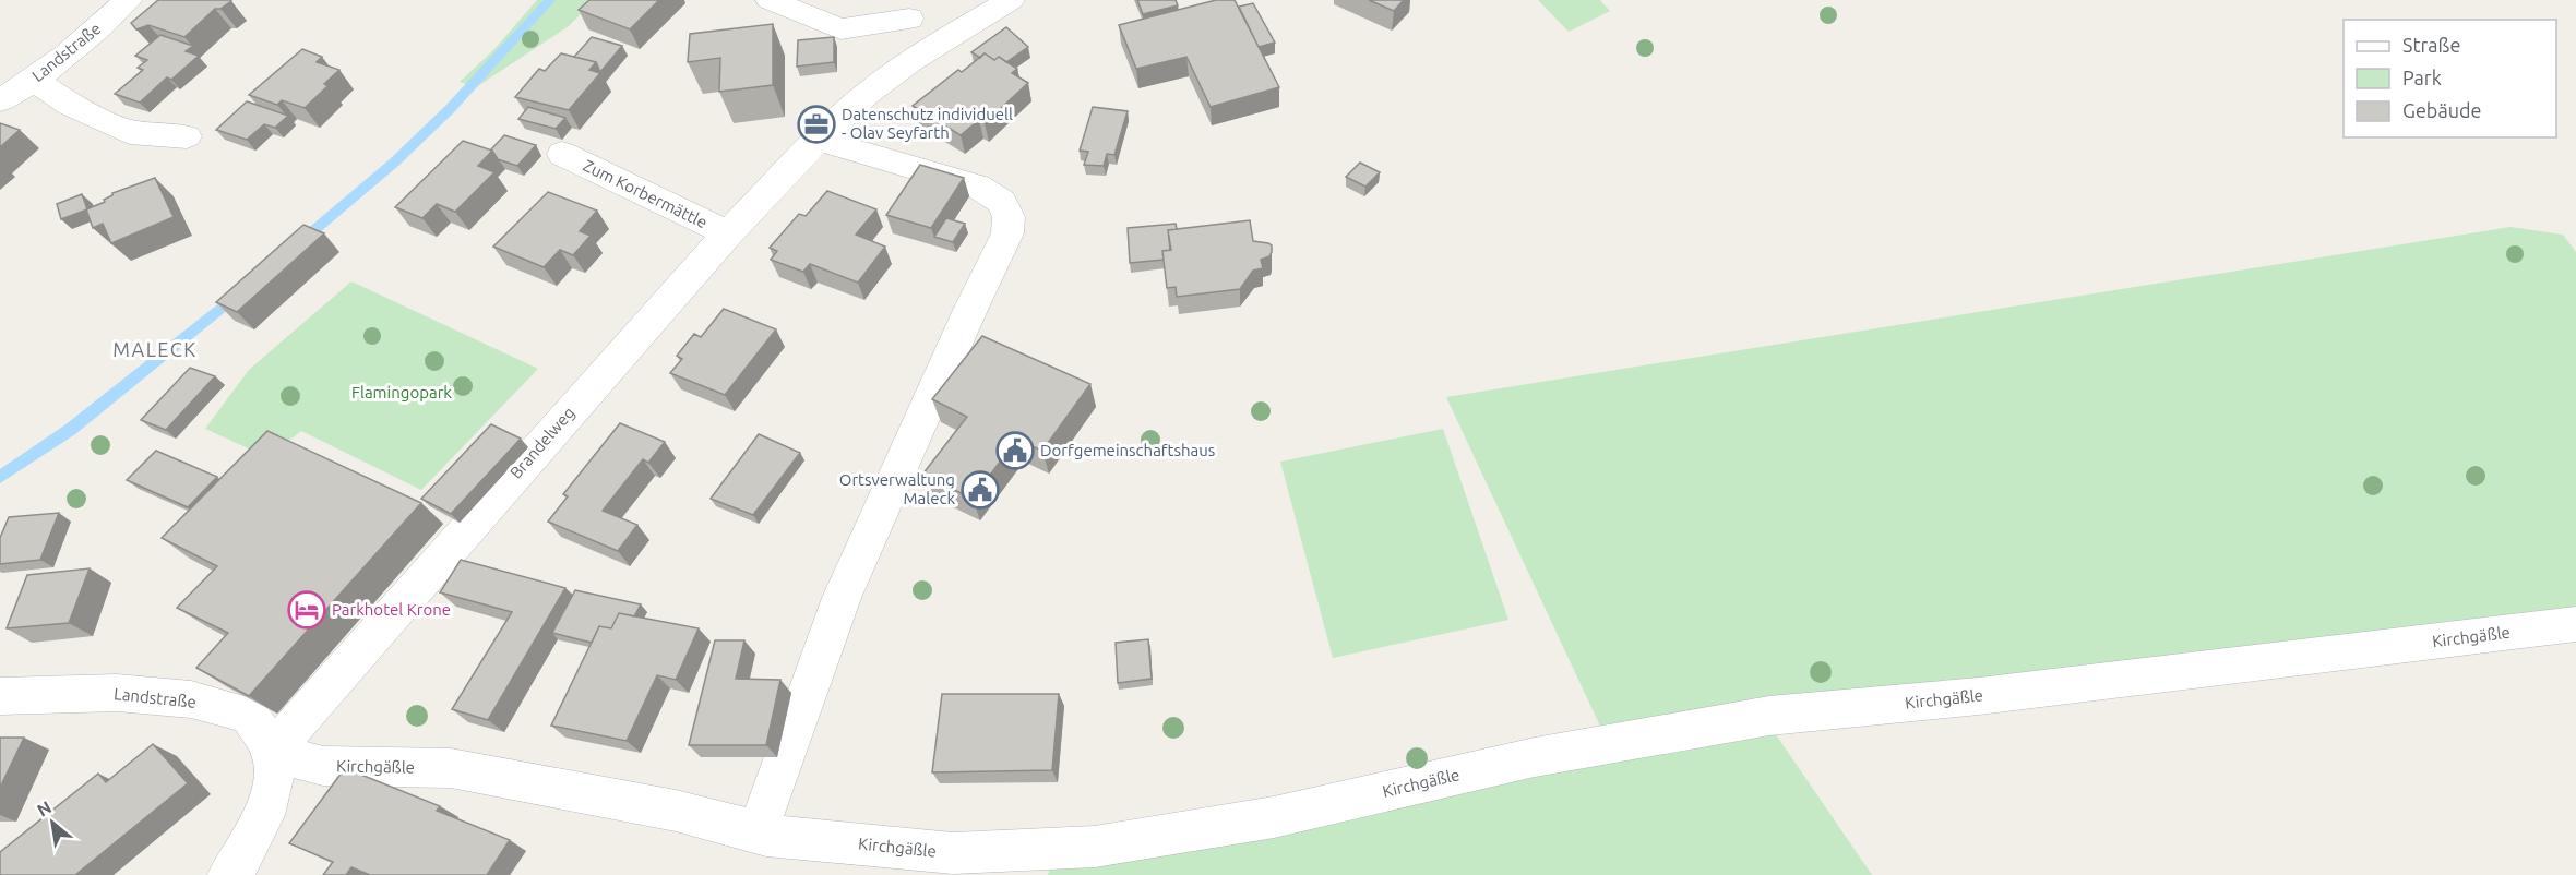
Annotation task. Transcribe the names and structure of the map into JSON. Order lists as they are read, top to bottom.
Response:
{
  "streets": {
    "street": [
      "Landstraße",
      "Zum Korbermättle",
      "Brandelweg",
      "Kirchgäßle"
    ]
  },
  "crossings": [
    ["Landstraße", "Brandelweg"],
    ["Landstraße", "Kirchgäßle"],
    ["Zum Korbermättle", "Brandelweg"],
    ["Brandelweg", "Kirchgäßle"]
  ],
  "districts": ["MALECK"],
  "parks": ["Flamingopark"],
  "places": {
    "office": ["Datenschutz individuell - Olav Seyfarth"],
    "public building": ["Dorfgemeinschaftshaus", "Ortsverwaltung Maleck"],
    "hotel": ["Parkhotel Krone"]
  },
  "legend": ["Straße", "Park", "Gebäude"],
  "north": "top left"
}
